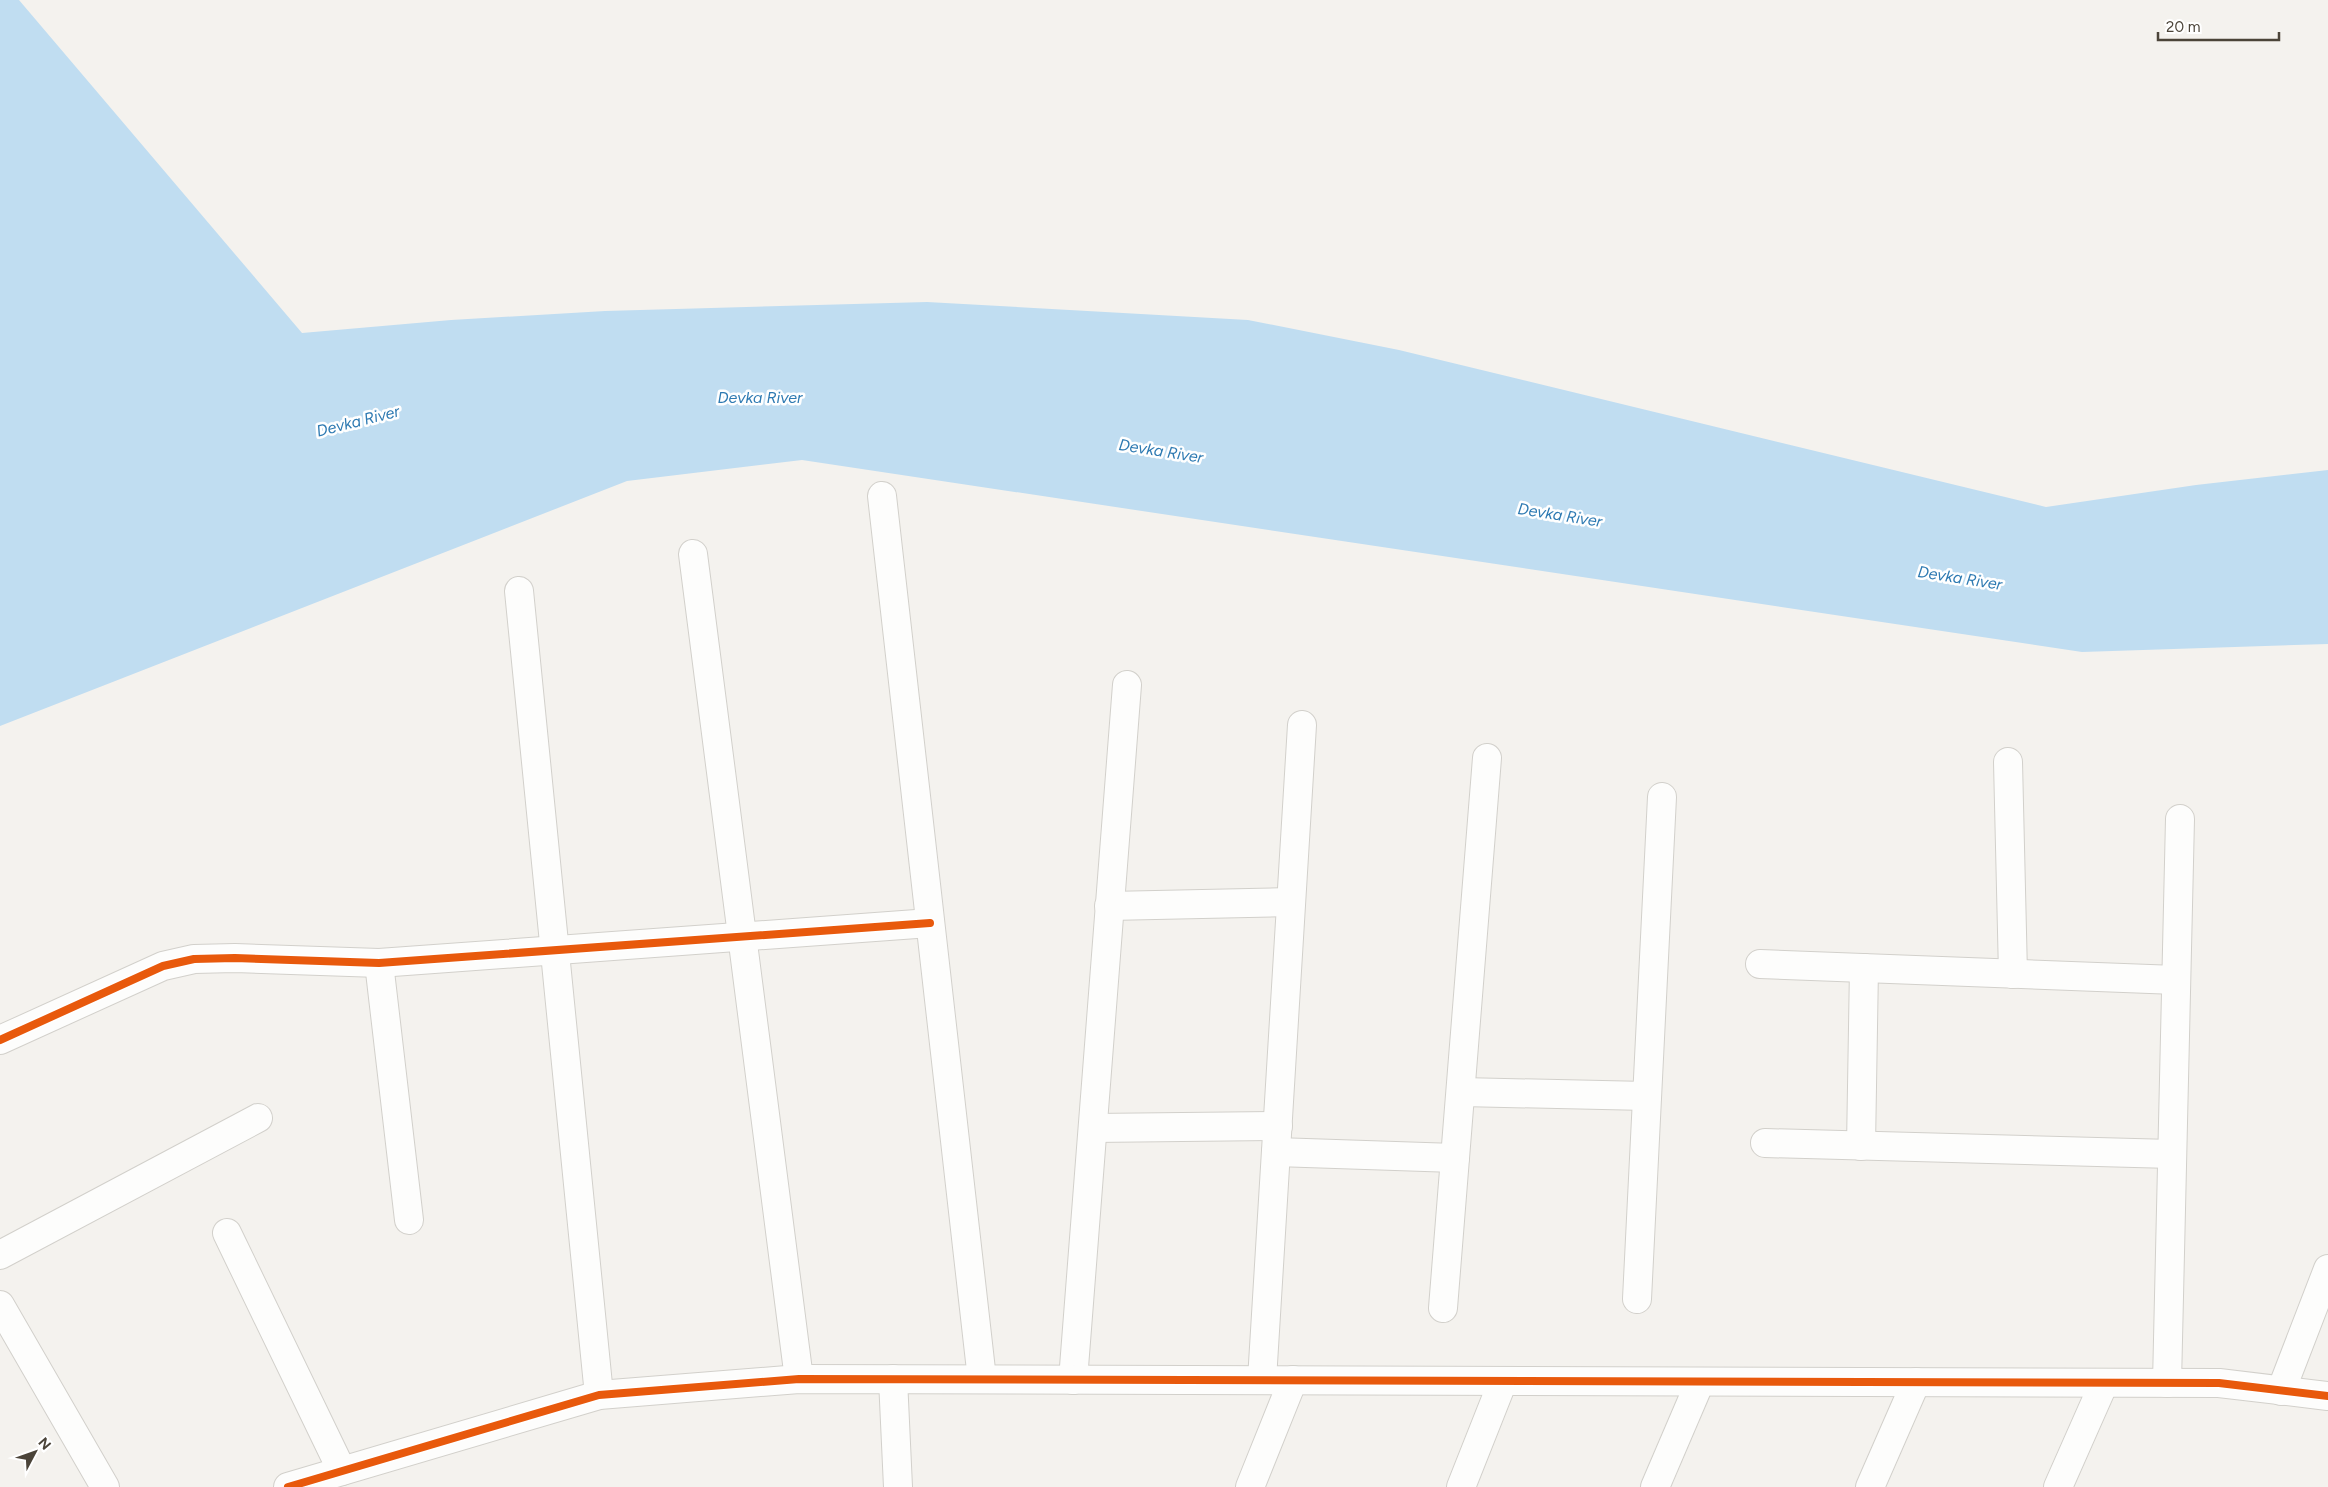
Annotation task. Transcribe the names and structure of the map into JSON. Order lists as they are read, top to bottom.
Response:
{
  "water": ["Devka River"],
  "scale_bar": "20 m",
  "north": "top right"
}
